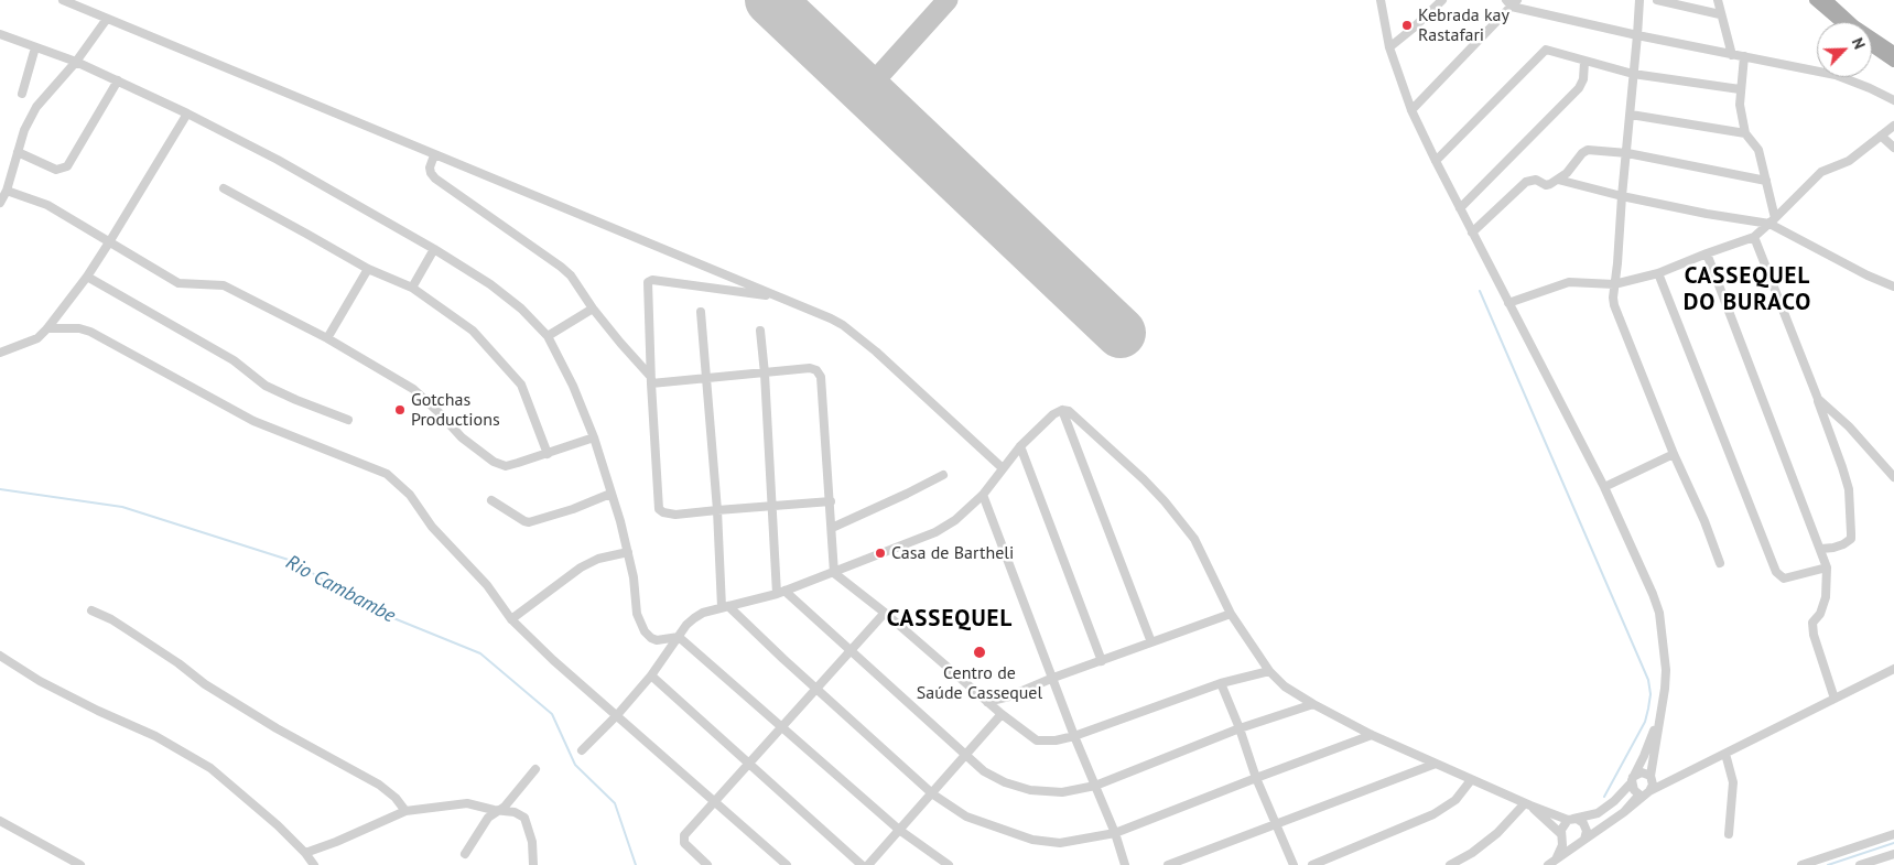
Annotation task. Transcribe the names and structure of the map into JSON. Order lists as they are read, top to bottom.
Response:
{
  "districts": ["CASSEQUEL DO BURACO", "CASSEQUEL"],
  "water": ["Rio Cambambe"],
  "places": [
    "Kebrada kay Rastafari",
    "Gotchas Productions",
    "Casa de Bartheli",
    "Centro de Saúde Cassequel"
  ],
  "north": "top right"
}
